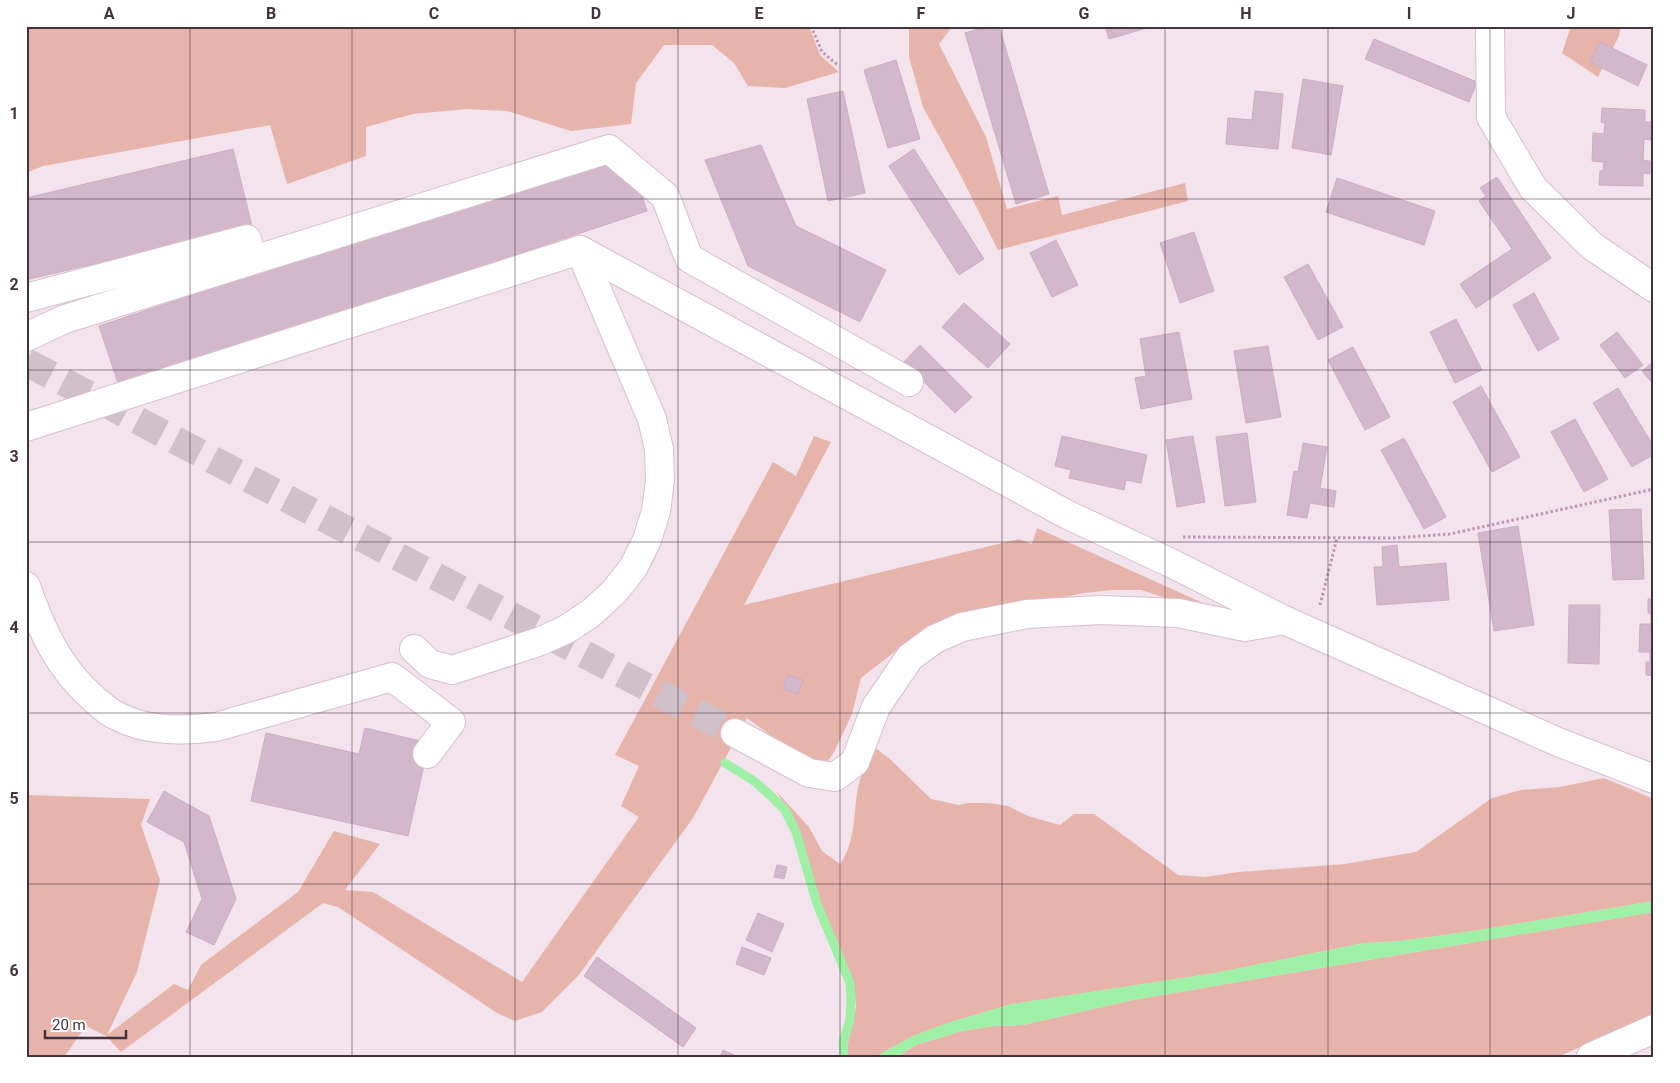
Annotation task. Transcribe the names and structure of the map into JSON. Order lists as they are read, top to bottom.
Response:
{
  "scale_bar": "20 m",
  "grid": {
    "columns": [
      "A",
      "B",
      "C",
      "D",
      "E",
      "F",
      "G",
      "H",
      "I",
      "J"
    ],
    "rows": [
      "1",
      "2",
      "3",
      "4",
      "5",
      "6"
    ]
  }
}
